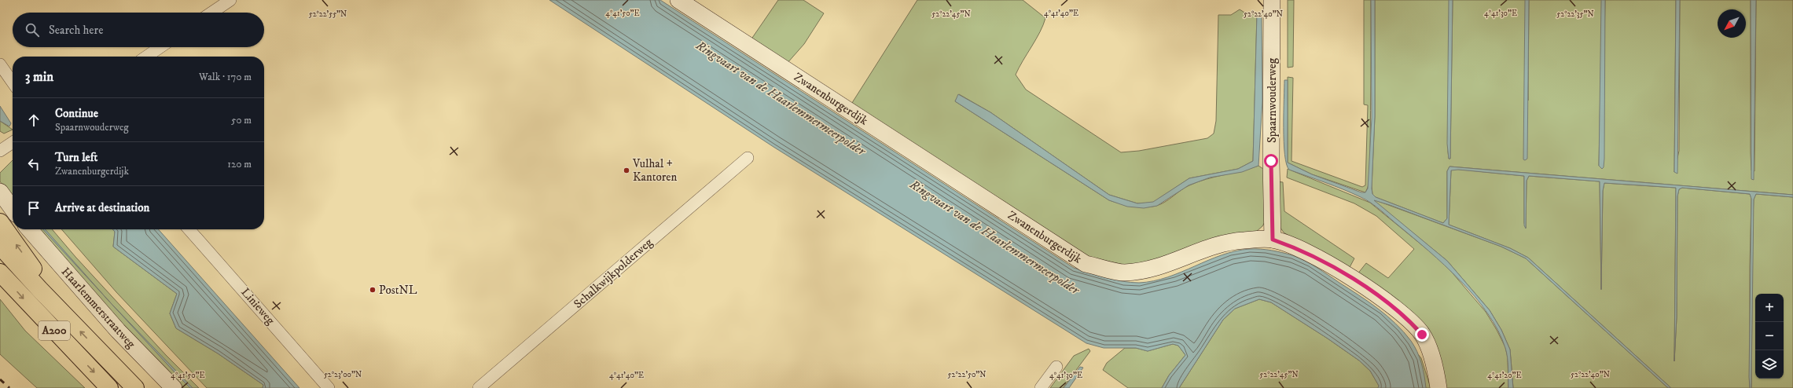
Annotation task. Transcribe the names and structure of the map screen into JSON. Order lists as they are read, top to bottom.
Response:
{
  "streets": {
    "highway": ["A200"],
    "street": [
      "Zwanenburgerdijk",
      "Spaarnwouderweg",
      "Schalkwijkpolderweg",
      "Linieweg",
      "Haarlemmerstraatweg"
    ]
  },
  "crossings": [
    ["Zwanenburgerdijk", "Spaarnwouderweg"]
  ],
  "water": ["Ringvaart van de Haarlemmermeerpolder"],
  "places": ["Vulhal + Kantoren", "PostNL"],
  "north": "bottom left",
  "page": {
    "search": "Search here",
    "heading": ["3 min", "Walk · 170 m"],
    "list": [
      ["Continue", "Spaarnwouderweg", "50 m"],
      ["Turn left", "Zwanenburgerdijk", "120 m"],
      "Arrive at destination"
    ],
    "map_buttons": ["+", "−"]
  },
  "coordinates": [
    "4°41'50\"E",
    "4°41'40\"E",
    "4°41'30\"E",
    "52°22'55\"N",
    "52°22'45\"N",
    "52°22'40\"N",
    "52°22'35\"N",
    "52°23'00\"N",
    "52°22'50\"N",
    "4°41'20\"E"
  ]
}
